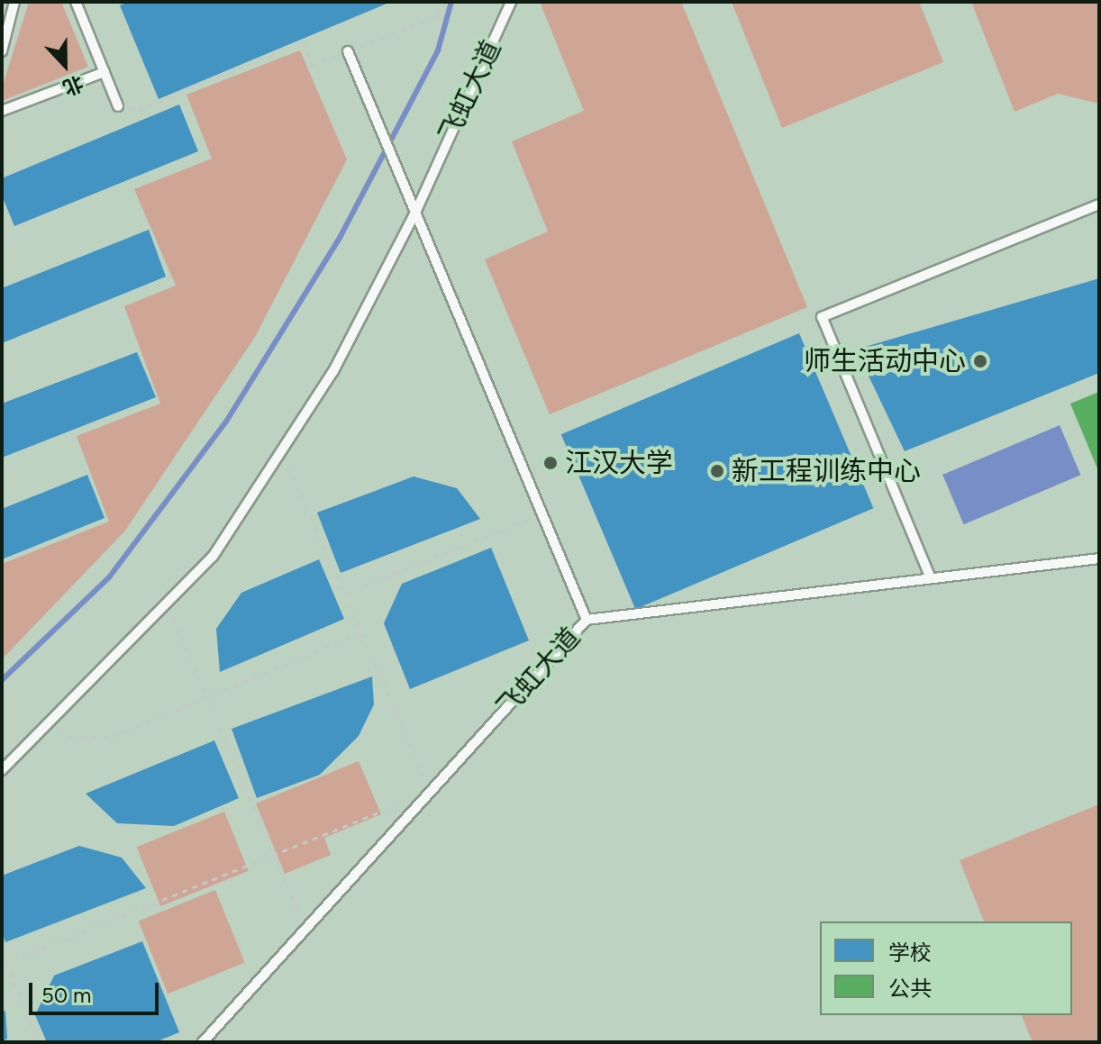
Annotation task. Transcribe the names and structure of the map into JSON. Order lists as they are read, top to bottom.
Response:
{
  "streets": {
    "lane": ["飞虹大道"]
  },
  "places": ["师生活动中心", "江汉大学", "新工程训练中心"],
  "legend": ["学校", "公共"],
  "scale_bar": "50 m",
  "north": "bottom"
}
